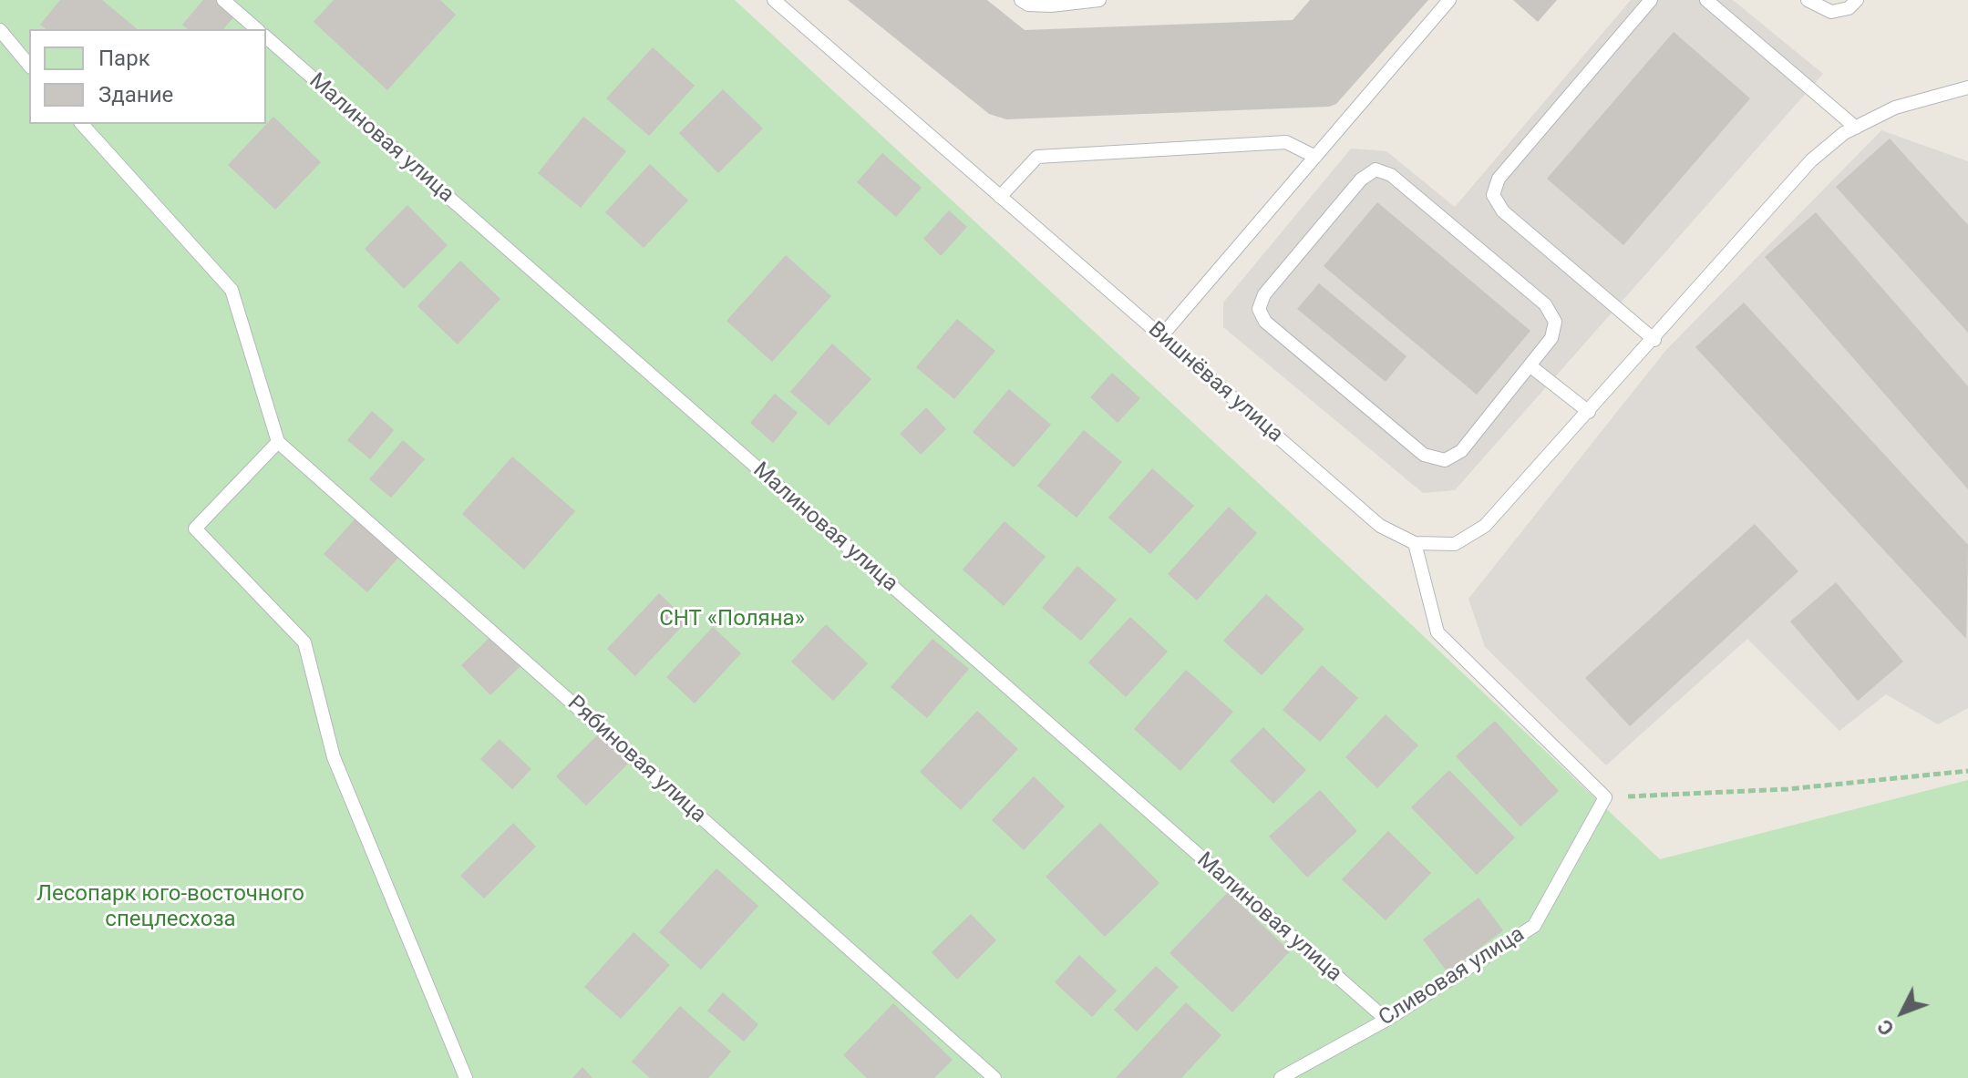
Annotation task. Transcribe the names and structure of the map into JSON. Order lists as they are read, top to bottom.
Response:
{
  "streets": {
    "lane": [
      "Малиновая улица",
      "Вишнёвая улица",
      "Рябиновая улица",
      "Сливовая улица"
    ]
  },
  "crossings": [
    ["Малиновая улица", "Сливовая улица"]
  ],
  "parks": ["СНТ «Поляна»", "Лесопарк юго-восточного спецлесхоза"],
  "legend": ["Парк", "Здание"],
  "north": "bottom left"
}
